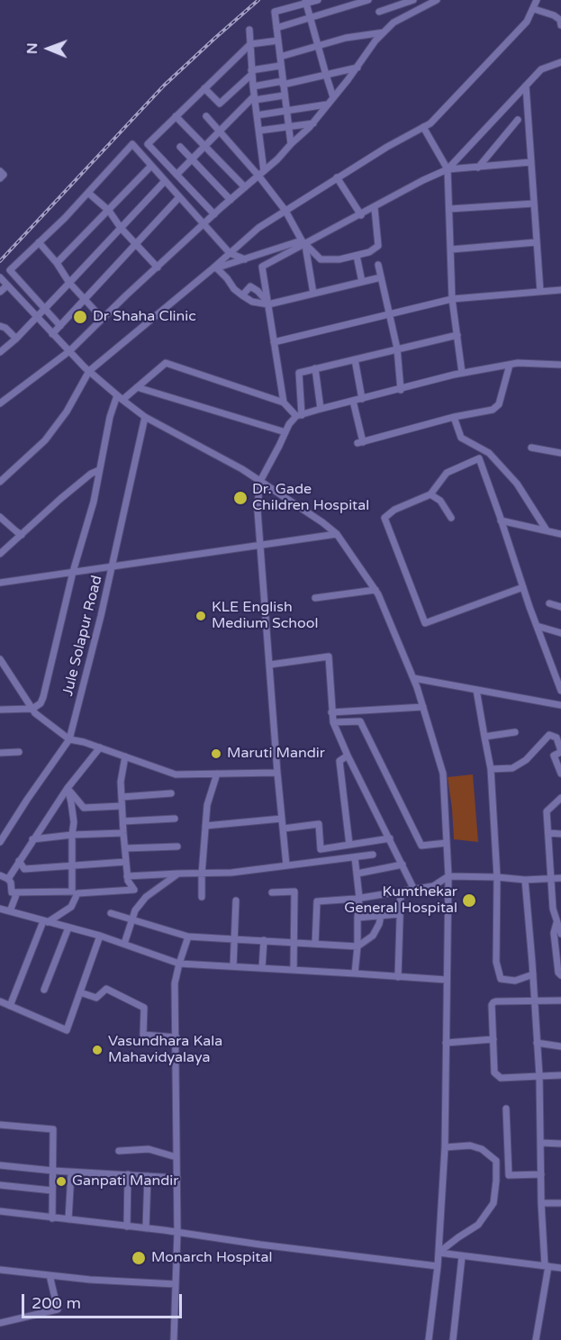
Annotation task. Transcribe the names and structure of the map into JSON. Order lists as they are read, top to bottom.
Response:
{
  "streets": {
    "street": ["Jule Solapur Road"]
  },
  "places": [
    "Dr Shaha Clinic",
    "Dr. Gade Children Hospital",
    "KLE English Medium School",
    "Maruti Mandir",
    "Kumthekar General Hospital",
    "Vasundhara Kala Mahavidyalaya",
    "Ganpati Mandir",
    "Monarch Hospital"
  ],
  "scale_bar": "200 m",
  "north": "left"
}
